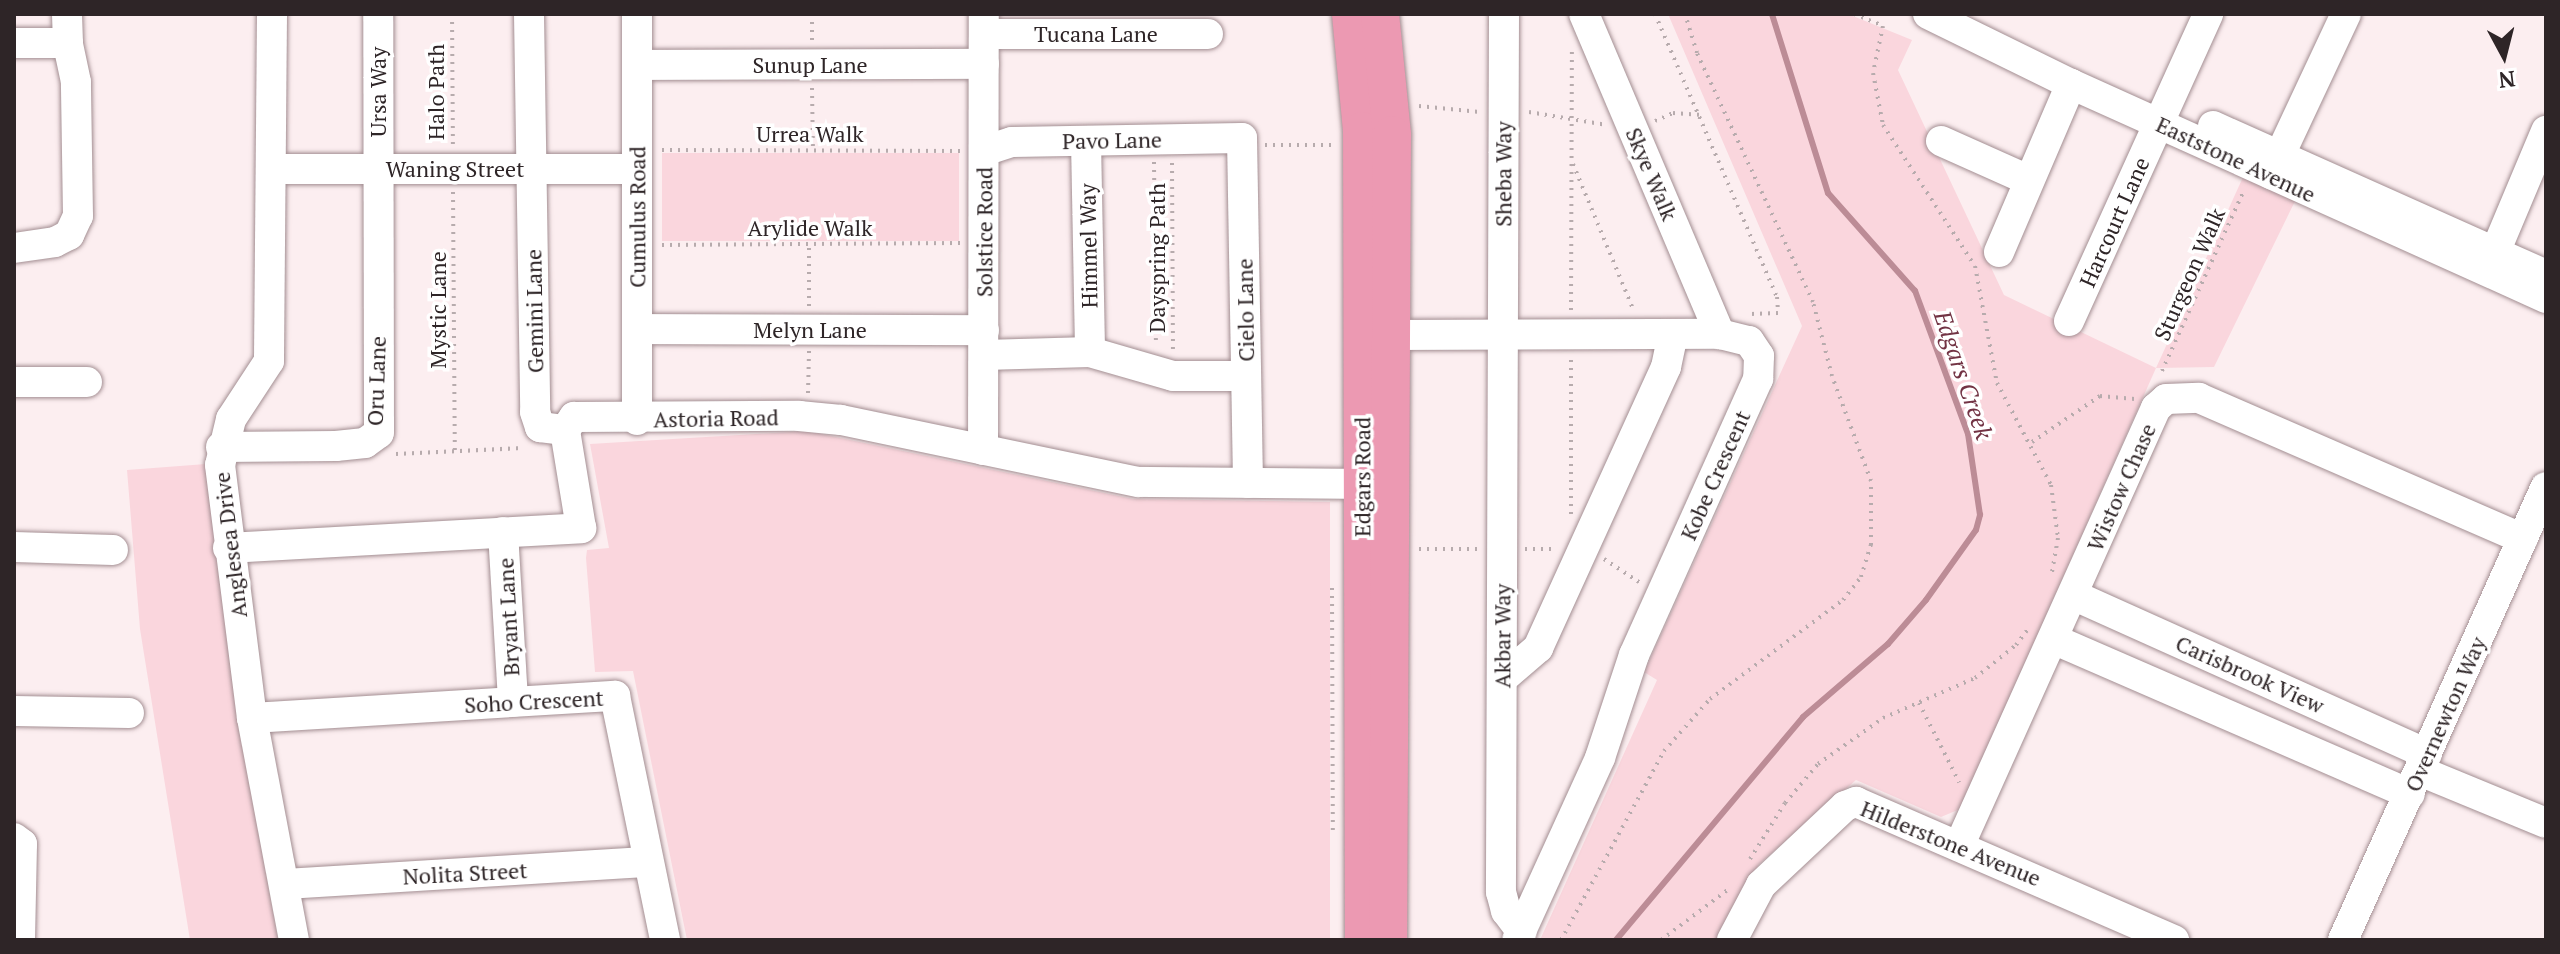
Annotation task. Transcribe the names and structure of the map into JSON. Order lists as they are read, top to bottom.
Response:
{
  "streets": {
    "main road": ["Edgars Road"],
    "street": [
      "Tucana Lane",
      "Sunup Lane",
      "Ursa Way",
      "Pavo Lane",
      "Eaststone Avenue",
      "Waning Street",
      "Sheba Way",
      "Skye Walk",
      "Cumulus Road",
      "Harcourt Lane",
      "Solstice Road",
      "Himmel Way",
      "Cielo Lane",
      "Gemini Lane",
      "Melyn Lane",
      "Oru Lane",
      "Astoria Road",
      "Kobe Crescent",
      "Wistow Chase",
      "Anglesea Drive",
      "Bryant Lane",
      "Akbar Way",
      "Carisbrook View",
      "Soho Crescent",
      "Overnewton Way",
      "Hilderstone Avenue",
      "Nolita Street"
    ],
    "path": [
      "Halo Path",
      "Urrea Walk",
      "Arylide Walk",
      "Dayspring Path",
      "Sturgeon Walk",
      "Mystic Lane"
    ]
  },
  "crossings": [
    ["Tucana Lane", "Solstice Road"],
    ["Sunup Lane", "Cumulus Road"],
    ["Sunup Lane", "Solstice Road"],
    ["Ursa Way", "Waning Street"],
    ["Ursa Way", "Oru Lane"],
    ["Halo Path", "Waning Street"],
    ["Halo Path", "Mystic Lane"],
    ["Urrea Walk", "Pavo Lane"],
    ["Urrea Walk", "Waning Street"],
    ["Urrea Walk", "Cumulus Road"],
    ["Urrea Walk", "Solstice Road"],
    ["Pavo Lane", "Solstice Road"],
    ["Pavo Lane", "Himmel Way"],
    ["Pavo Lane", "Dayspring Path"],
    ["Pavo Lane", "Cielo Lane"],
    ["Eaststone Avenue", "Harcourt Lane"],
    ["Eaststone Avenue", "Sturgeon Walk"],
    ["Waning Street", "Cumulus Road"],
    ["Waning Street", "Mystic Lane"],
    ["Waning Street", "Gemini Lane"],
    ["Waning Street", "Oru Lane"],
    ["Waning Street", "Anglesea Drive"],
    ["Sheba Way", "Akbar Way"],
    ["Skye Walk", "Kobe Crescent"],
    ["Cumulus Road", "Arylide Walk"],
    ["Cumulus Road", "Melyn Lane"],
    ["Cumulus Road", "Astoria Road"],
    ["Arylide Walk", "Solstice Road"],
    ["Solstice Road", "Melyn Lane"],
    ["Solstice Road", "Astoria Road"],
    ["Himmel Way", "Melyn Lane"],
    ["Dayspring Path", "Melyn Lane"],
    ["Cielo Lane", "Melyn Lane"],
    ["Cielo Lane", "Astoria Road"],
    ["Gemini Lane", "Astoria Road"],
    ["Oru Lane", "Anglesea Drive"],
    ["Astoria Road", "Edgars Road"],
    ["Kobe Crescent", "Akbar Way"],
    ["Wistow Chase", "Carisbrook View"],
    ["Wistow Chase", "Overnewton Way"],
    ["Wistow Chase", "Hilderstone Avenue"],
    ["Anglesea Drive", "Soho Crescent"],
    ["Anglesea Drive", "Nolita Street"],
    ["Bryant Lane", "Soho Crescent"],
    ["Carisbrook View", "Overnewton Way"],
    ["Soho Crescent", "Nolita Street"]
  ],
  "water": ["Edgars Creek"],
  "north": "bottom"
}
